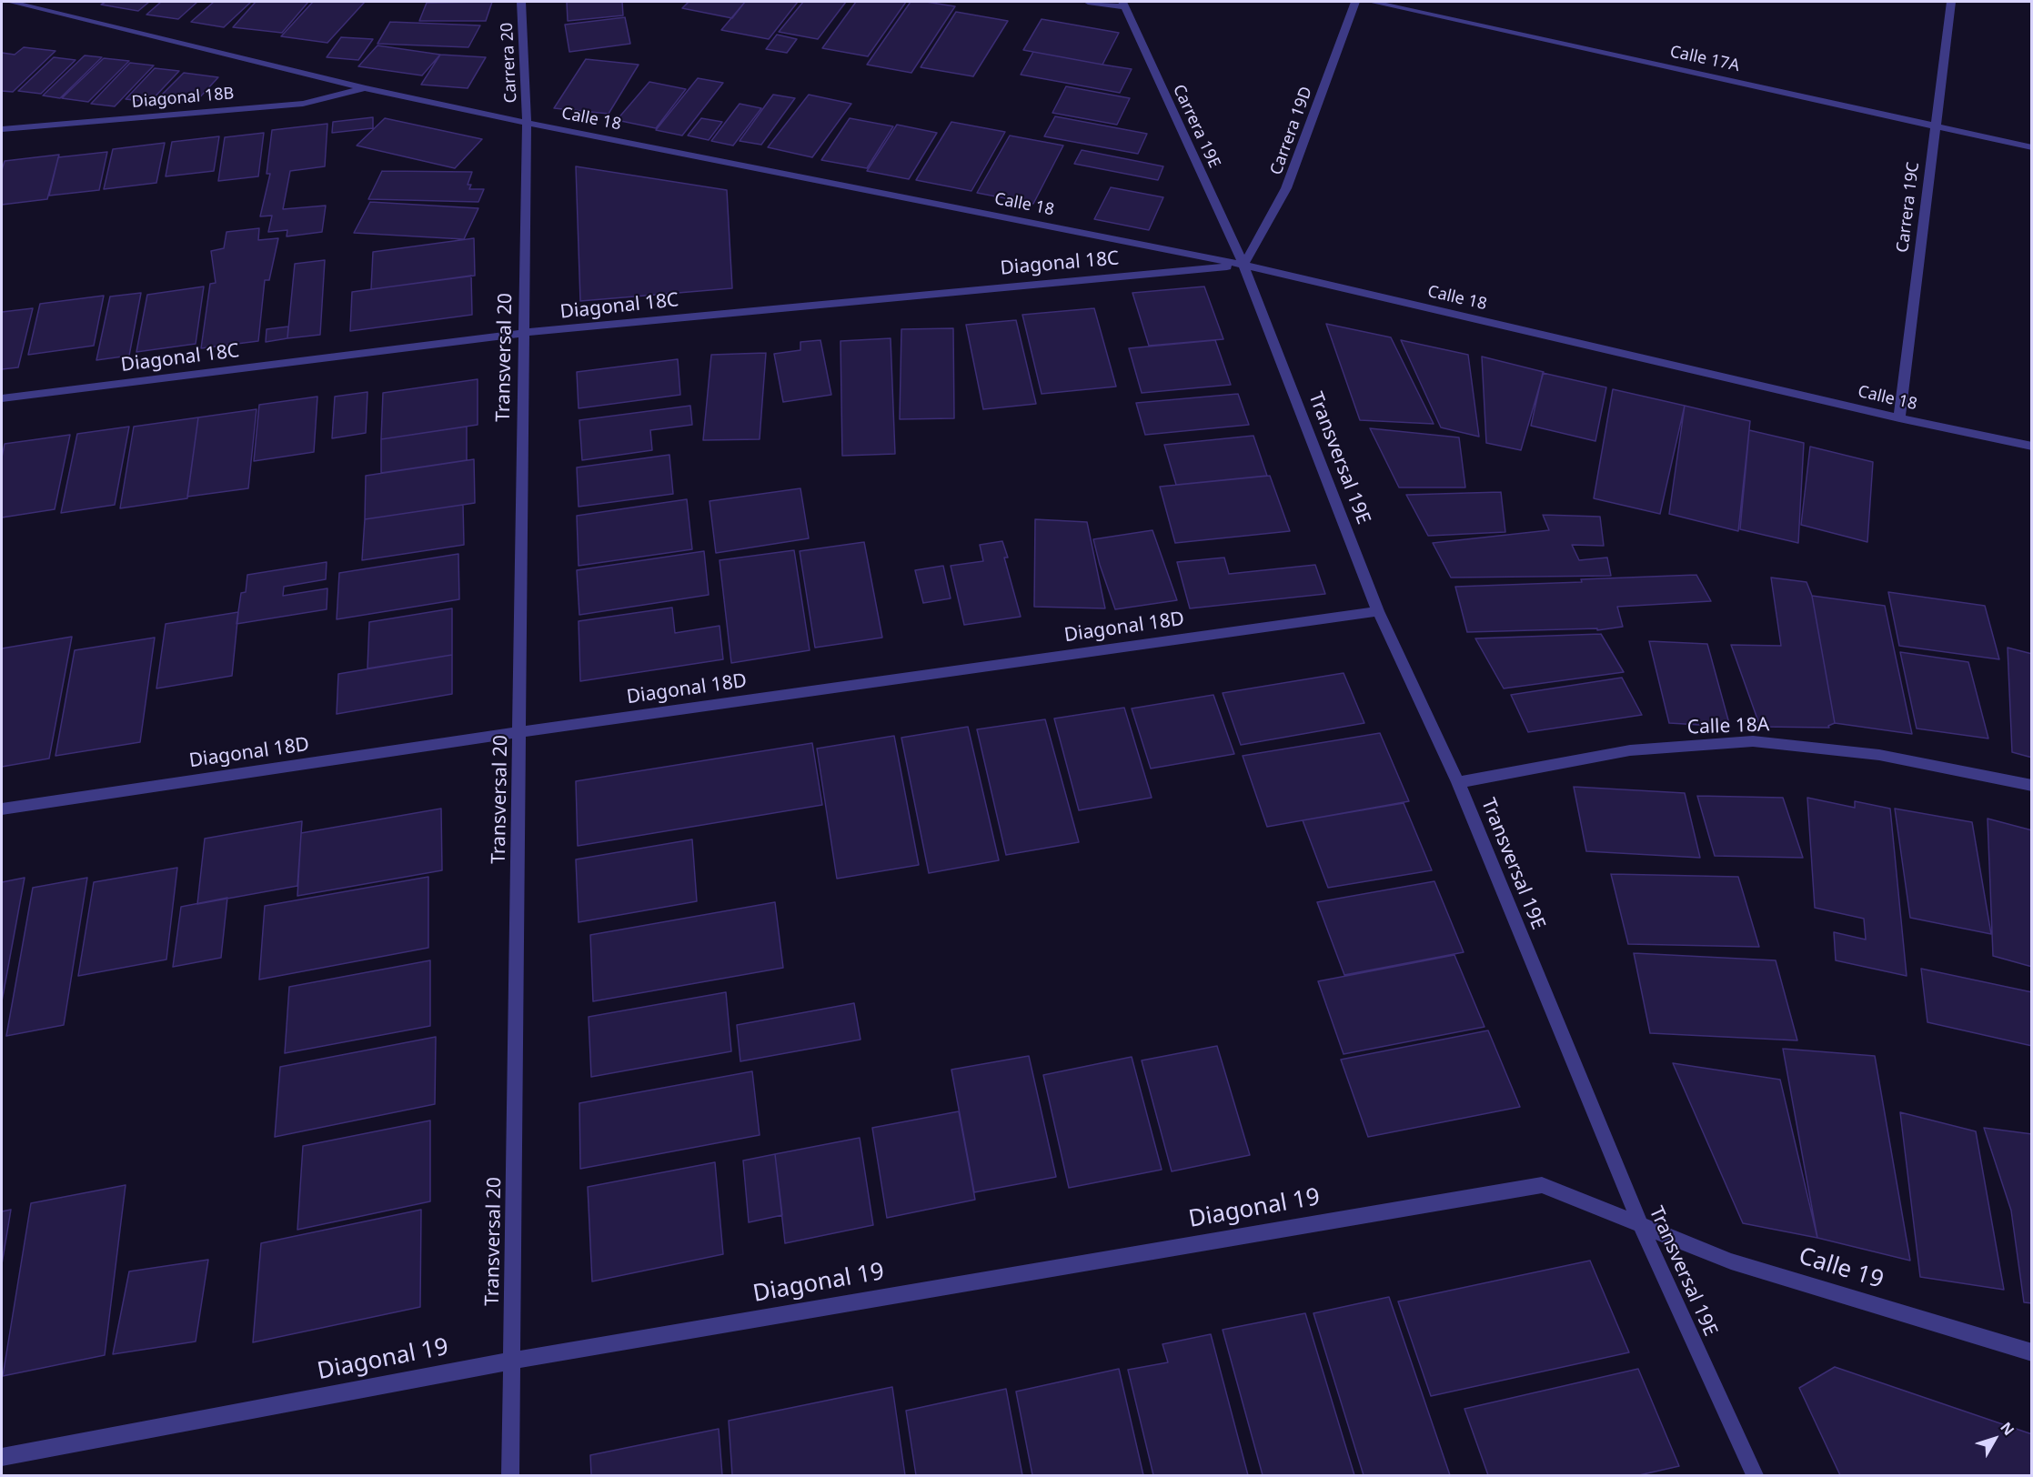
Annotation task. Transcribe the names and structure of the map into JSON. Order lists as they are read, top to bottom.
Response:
{
  "streets": {
    "street": [
      "Calle 17A",
      "Carrera 20",
      "Diagonal 18B",
      "Calle 18",
      "Carrera 19E",
      "Carrera 19D",
      "Carrera 19C",
      "Diagonal 18C",
      "Transversal 20",
      "Transversal 19E",
      "Diagonal 18D",
      "Calle 18A",
      "Diagonal 19",
      "Calle 19"
    ]
  },
  "crossings": [
    ["Calle 17A", "Carrera 19C"],
    ["Carrera 20", "Calle 18"],
    ["Carrera 20", "Transversal 20"],
    ["Diagonal 18B", "Calle 18"],
    ["Calle 18", "Carrera 19E"],
    ["Calle 18", "Carrera 19D"],
    ["Calle 18", "Carrera 19C"],
    ["Calle 18", "Diagonal 18C"],
    ["Calle 18", "Transversal 20"],
    ["Calle 18", "Transversal 19E"],
    ["Carrera 19E", "Carrera 19D"],
    ["Carrera 19E", "Diagonal 18C"],
    ["Carrera 19E", "Transversal 19E"],
    ["Carrera 19D", "Diagonal 18C"],
    ["Carrera 19D", "Transversal 19E"],
    ["Diagonal 18C", "Transversal 20"],
    ["Diagonal 18C", "Transversal 19E"],
    ["Transversal 20", "Diagonal 18D"],
    ["Transversal 20", "Diagonal 19"],
    ["Transversal 19E", "Diagonal 18D"],
    ["Transversal 19E", "Calle 18A"],
    ["Transversal 19E", "Diagonal 19"],
    ["Transversal 19E", "Calle 19"],
    ["Diagonal 19", "Calle 19"]
  ],
  "north": "top right"
}
